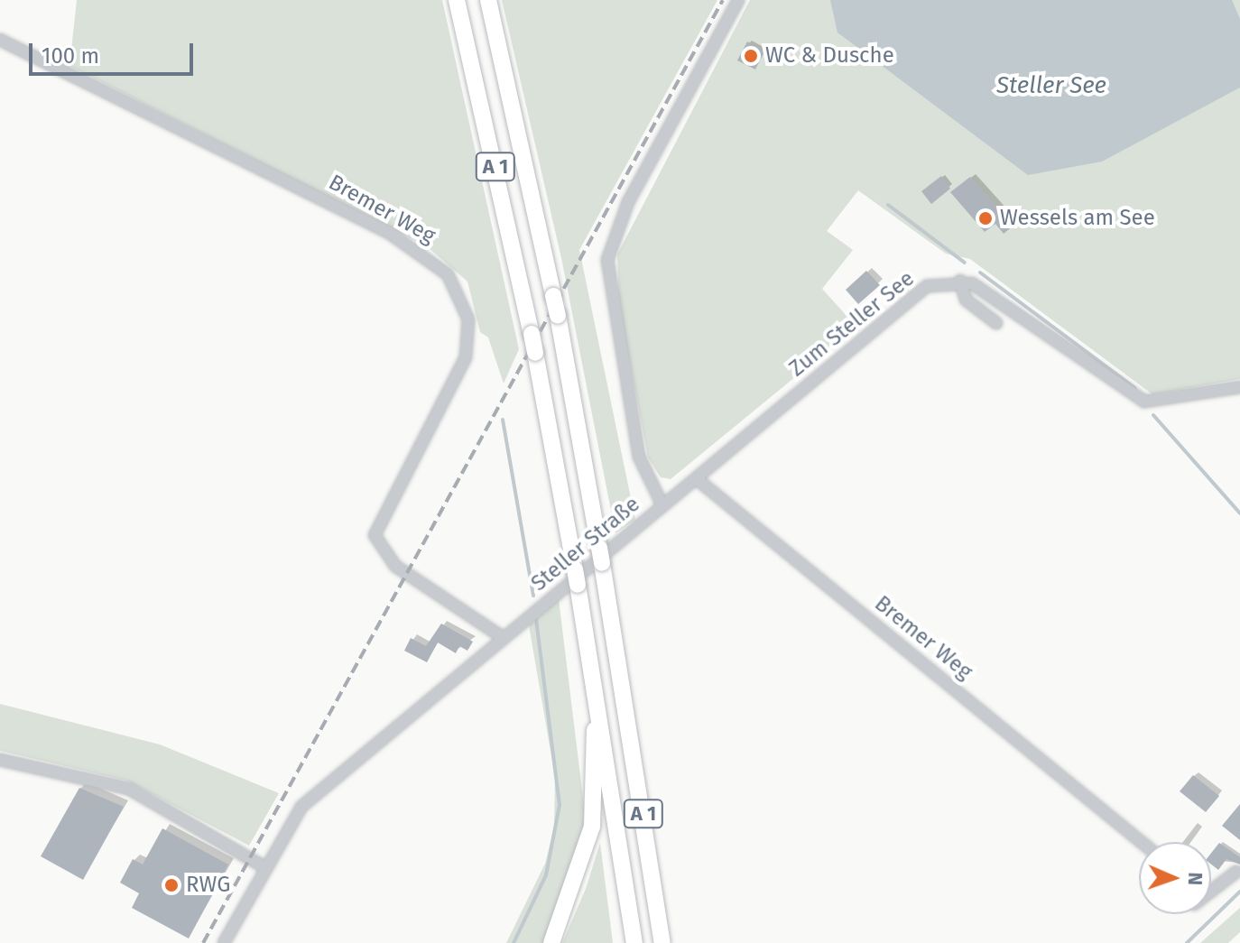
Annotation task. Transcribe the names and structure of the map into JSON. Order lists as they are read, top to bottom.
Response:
{
  "streets": {
    "highway": ["A 1"],
    "street": ["Bremer Weg", "Zum Steller See", "Steller Straße"]
  },
  "crossings": [
    ["Bremer Weg", "Zum Steller See"],
    ["Bremer Weg", "Steller Straße"]
  ],
  "water": ["Steller See"],
  "places": ["WC & Dusche", "Wessels am See", "RWG"],
  "scale_bar": "100 m",
  "north": "right"
}
